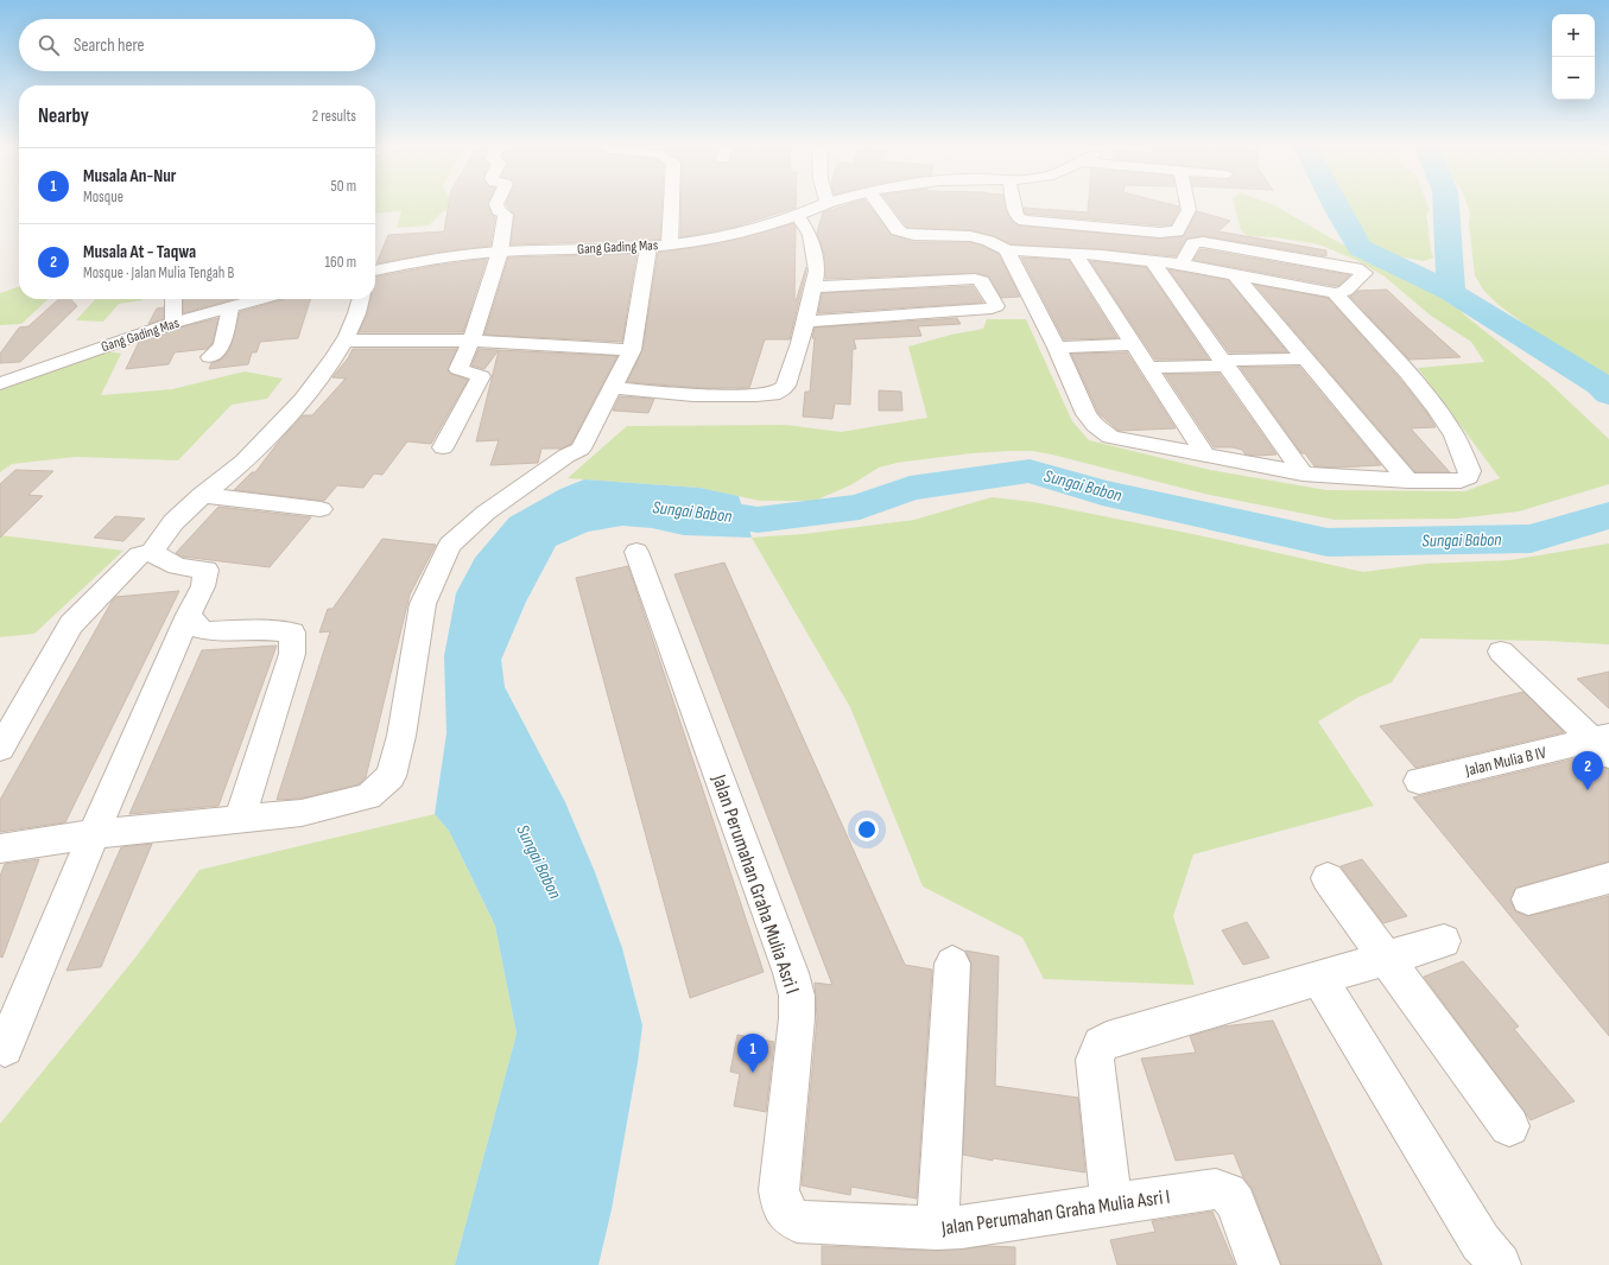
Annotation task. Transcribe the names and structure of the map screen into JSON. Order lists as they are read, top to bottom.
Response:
{
  "streets": {
    "street": ["Gang Gading Mas", "Jalan Mulia B IV", "Jalan Perumahan Graha Mulia Asri I"]
  },
  "water": ["Sungai Babon"],
  "page": {
    "map_buttons": ["+", "−"],
    "search": "Search here",
    "heading": ["Nearby", "2 results"],
    "list": [
      {
        "mark": "1",
        "name": "Musala An-Nur",
        "note": "Mosque",
        "value": "50 m"
      },
      {
        "mark": "2",
        "name": "Musala At - Taqwa",
        "note": "Mosque · Jalan Mulia Tengah B",
        "value": "160 m"
      }
    ],
    "pins": ["2", "1"]
  }
}
